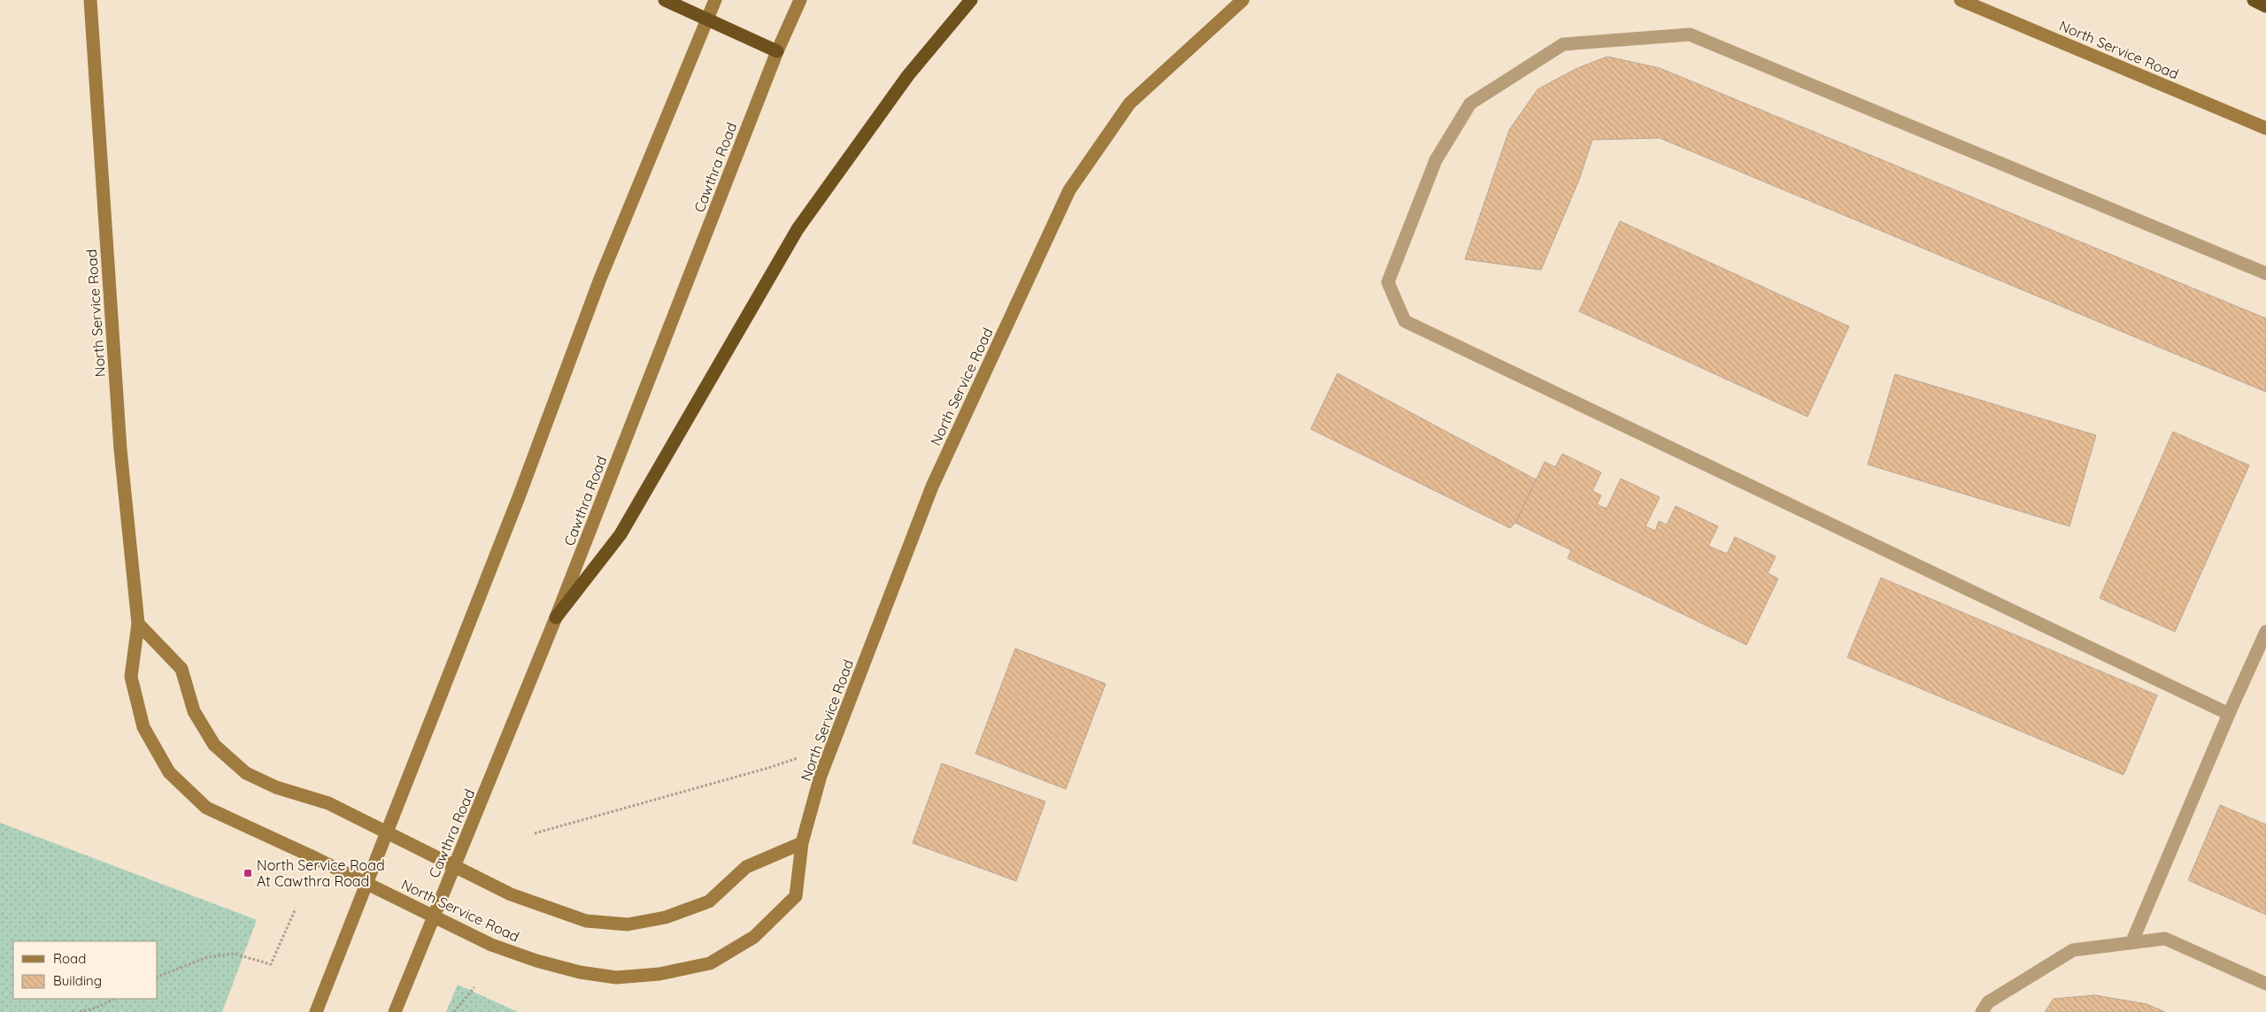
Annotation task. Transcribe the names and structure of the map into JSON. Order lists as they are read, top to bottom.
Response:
{
  "streets": {
    "main road": ["North Service Road", "Cawthra Road"]
  },
  "crossings": [
    ["North Service Road", "Cawthra Road"]
  ],
  "places": {
    "transit": ["North Service Road At Cawthra Road"]
  },
  "legend": ["Road", "Building"]
}
